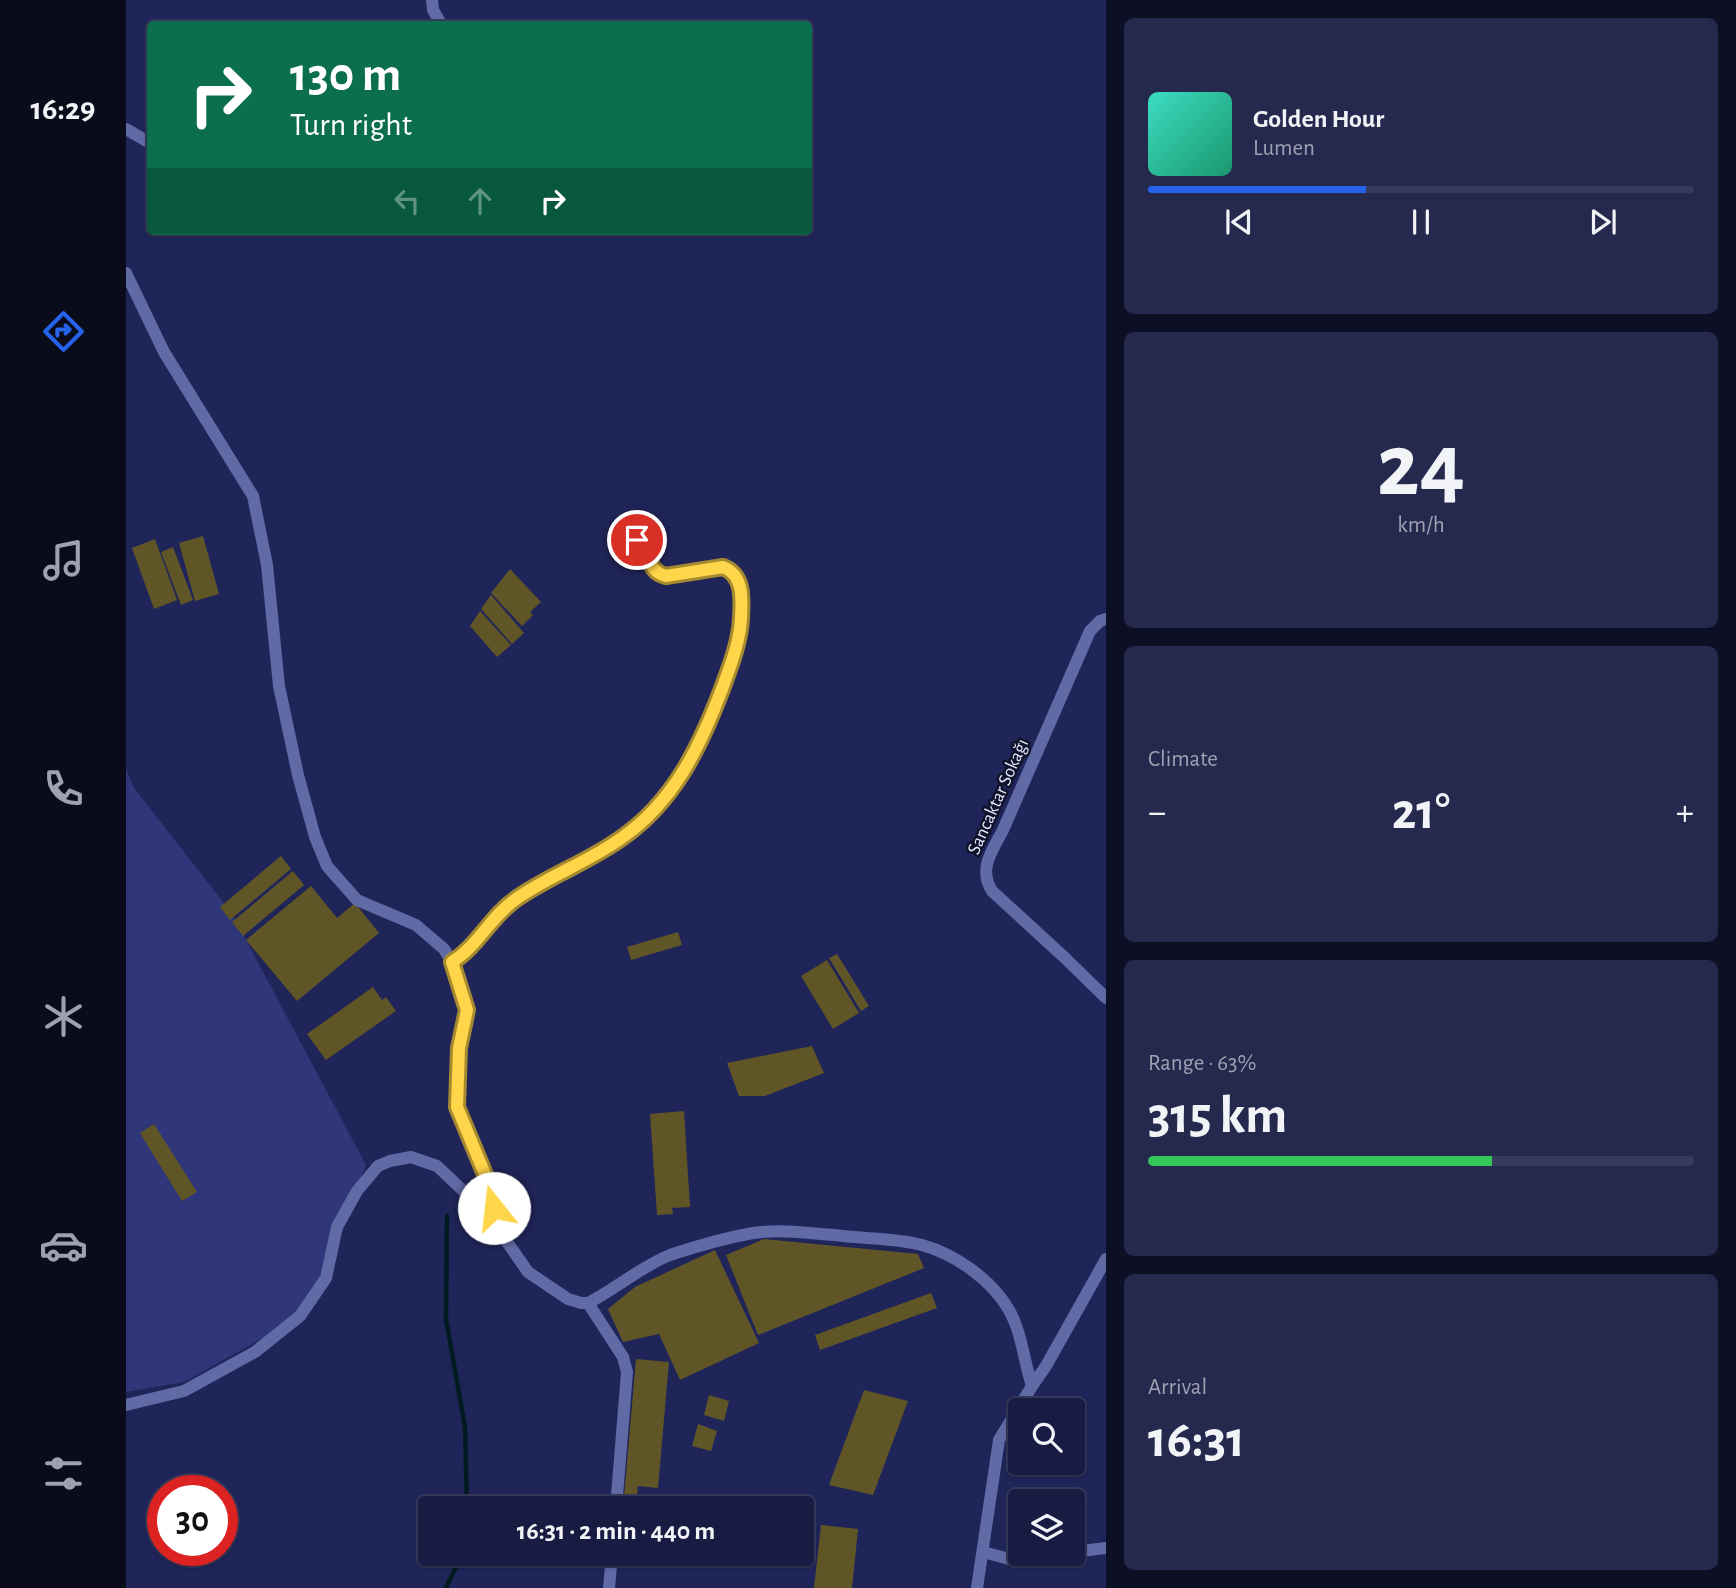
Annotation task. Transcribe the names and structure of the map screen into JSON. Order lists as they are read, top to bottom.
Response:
{
  "streets": {
    "street": ["Sancaktar Sokağı"]
  },
  "page": {
    "tabs": "16:29",
    "turn": ["130 m", "Turn right"],
    "song": ["Golden Hour", "Lumen"],
    "tile": [
      ["24", "km/h"],
      "Climate",
      ["Range · 63%", "315 km"],
      ["Arrival", "16:31"]
    ],
    "heat": ["−", "21°", "+"],
    "limit": "30",
    "trip": "16:31 · 2 min · 440 m"
  }
}
